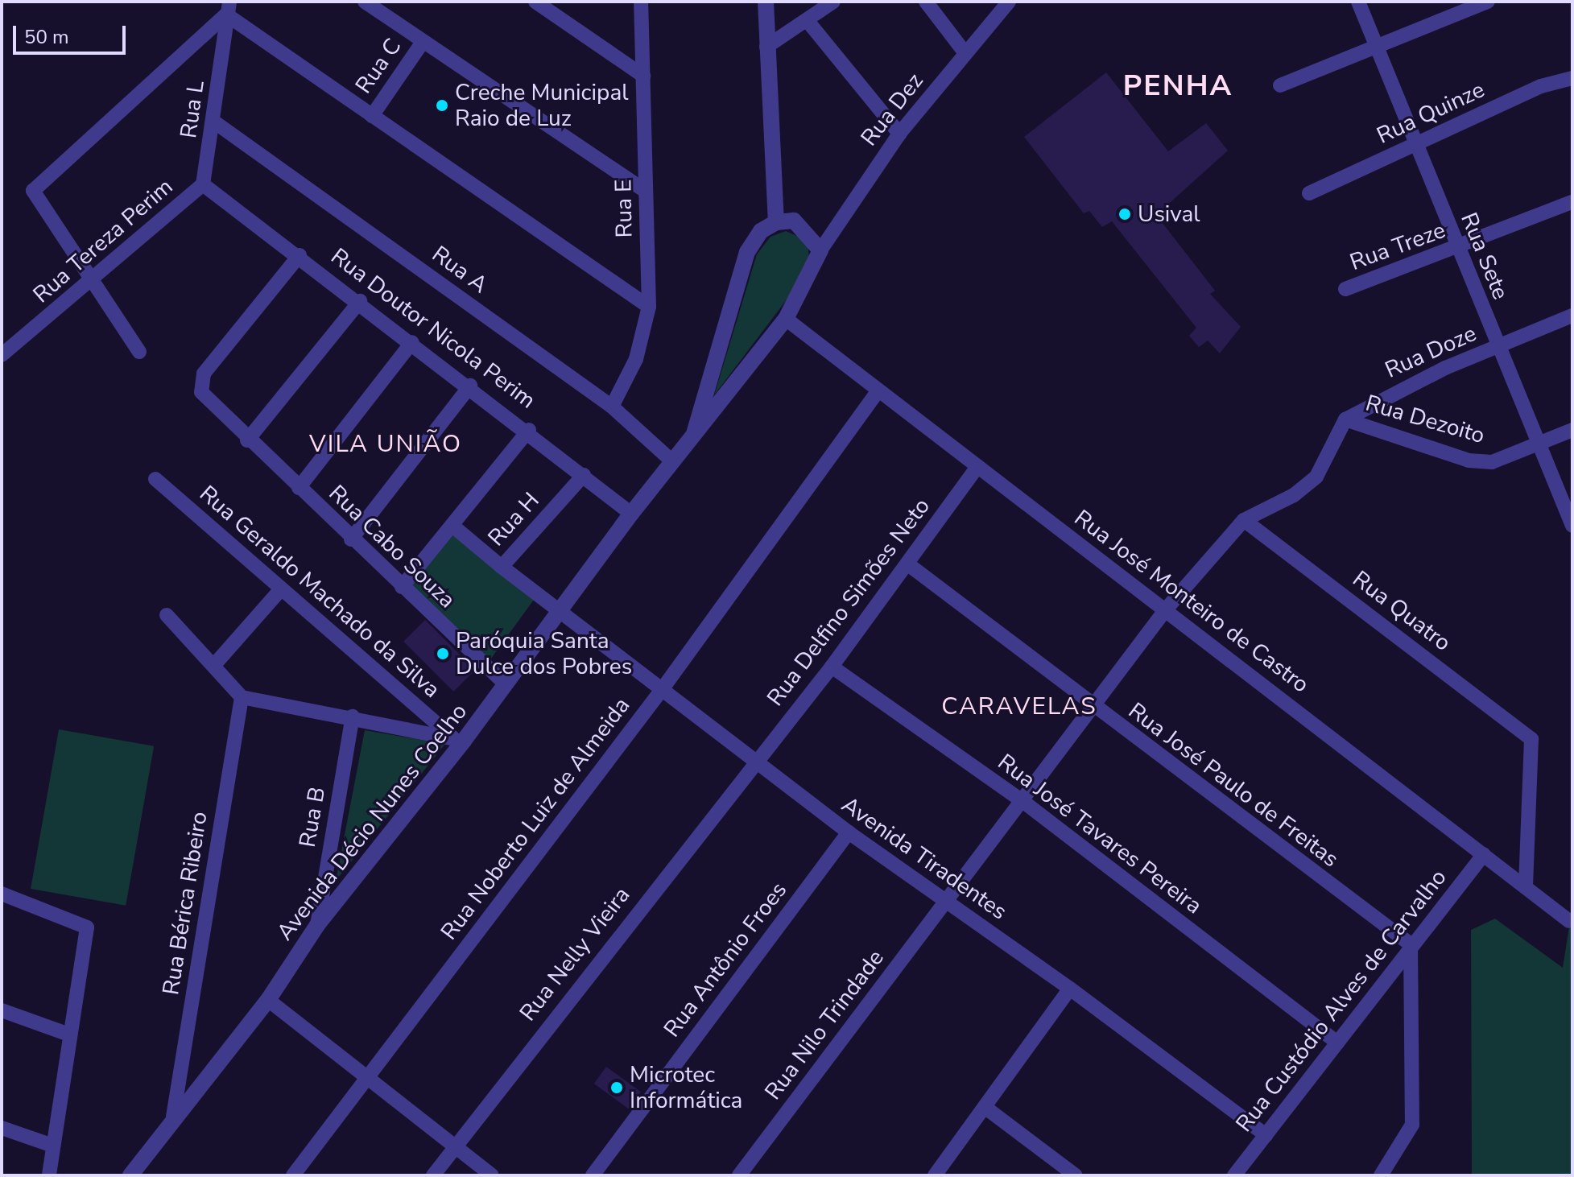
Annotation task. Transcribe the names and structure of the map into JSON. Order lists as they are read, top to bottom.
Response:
{
  "streets": {
    "street": [
      "Rua C",
      "Rua L",
      "Rua Dez",
      "Rua Quinze",
      "Rua E",
      "Rua Tereza Perim",
      "Rua Treze",
      "Rua Sete",
      "Rua A",
      "Rua Doutor Nicola Perim",
      "Rua Doze",
      "Rua Dezoito",
      "Rua H",
      "Rua Cabo Souza",
      "Rua Geraldo Machado da Silva",
      "Rua José Monteiro de Castro",
      "Rua Delfino Simões Neto",
      "Rua Quatro",
      "Rua José Paulo de Freitas",
      "Rua B",
      "Rua Noberto Luiz de Almeida",
      "Avenida Décio Nunes Coelho",
      "Rua José Tavares Pereira",
      "Avenida Tiradentes",
      "Rua Bérica Ribeiro",
      "Rua Nelly Vieira",
      "Rua Antônio Froes",
      "Rua Custódio Alves de Carvalho",
      "Rua Nilo Trindade"
    ]
  },
  "crossings": [
    ["Rua L", "Rua Tereza Perim"],
    ["Rua L", "Rua A"],
    ["Rua L", "Rua Doutor Nicola Perim"],
    ["Rua Dez", "Avenida Décio Nunes Coelho"],
    ["Rua Quinze", "Rua Sete"],
    ["Rua E", "Rua A"],
    ["Rua Tereza Perim", "Rua Doutor Nicola Perim"],
    ["Rua Treze", "Rua Sete"],
    ["Rua Sete", "Rua Doze"],
    ["Rua Sete", "Rua Dezoito"],
    ["Rua A", "Avenida Décio Nunes Coelho"],
    ["Rua Doutor Nicola Perim", "Rua H"],
    ["Rua Doutor Nicola Perim", "Rua Cabo Souza"],
    ["Rua Doutor Nicola Perim", "Avenida Décio Nunes Coelho"],
    ["Rua Doze", "Rua Dezoito"],
    ["Rua H", "Avenida Décio Nunes Coelho"],
    ["Rua H", "Avenida Tiradentes"],
    ["Rua Cabo Souza", "Avenida Décio Nunes Coelho"],
    ["Rua Geraldo Machado da Silva", "Avenida Décio Nunes Coelho"],
    ["Rua José Monteiro de Castro", "Rua Delfino Simões Neto"],
    ["Rua José Monteiro de Castro", "Rua Quatro"],
    ["Rua José Monteiro de Castro", "Rua Noberto Luiz de Almeida"],
    ["Rua José Monteiro de Castro", "Avenida Décio Nunes Coelho"],
    ["Rua José Monteiro de Castro", "Rua Custódio Alves de Carvalho"],
    ["Rua José Monteiro de Castro", "Rua Nilo Trindade"],
    ["Rua Delfino Simões Neto", "Rua José Paulo de Freitas"],
    ["Rua Delfino Simões Neto", "Rua José Tavares Pereira"],
    ["Rua Delfino Simões Neto", "Avenida Tiradentes"],
    ["Rua Delfino Simões Neto", "Rua Nelly Vieira"],
    ["Rua Quatro", "Rua Nilo Trindade"],
    ["Rua José Paulo de Freitas", "Rua Custódio Alves de Carvalho"],
    ["Rua José Paulo de Freitas", "Rua Nilo Trindade"],
    ["Rua B", "Avenida Décio Nunes Coelho"],
    ["Rua Noberto Luiz de Almeida", "Avenida Tiradentes"],
    ["Avenida Décio Nunes Coelho", "Avenida Tiradentes"],
    ["Avenida Décio Nunes Coelho", "Rua Bérica Ribeiro"],
    ["Rua José Tavares Pereira", "Rua Custódio Alves de Carvalho"],
    ["Rua José Tavares Pereira", "Rua Nilo Trindade"],
    ["Avenida Tiradentes", "Rua Nelly Vieira"],
    ["Avenida Tiradentes", "Rua Antônio Froes"],
    ["Avenida Tiradentes", "Rua Custódio Alves de Carvalho"],
    ["Avenida Tiradentes", "Rua Nilo Trindade"]
  ],
  "districts": ["PENHA", "VILA UNIÃO", "CARAVELAS"],
  "places": [
    "Creche Municipal Raio de Luz",
    "Usival",
    "Paróquia Santa Dulce dos Pobres",
    "Microtec Informática"
  ],
  "scale_bar": "50 m"
}
